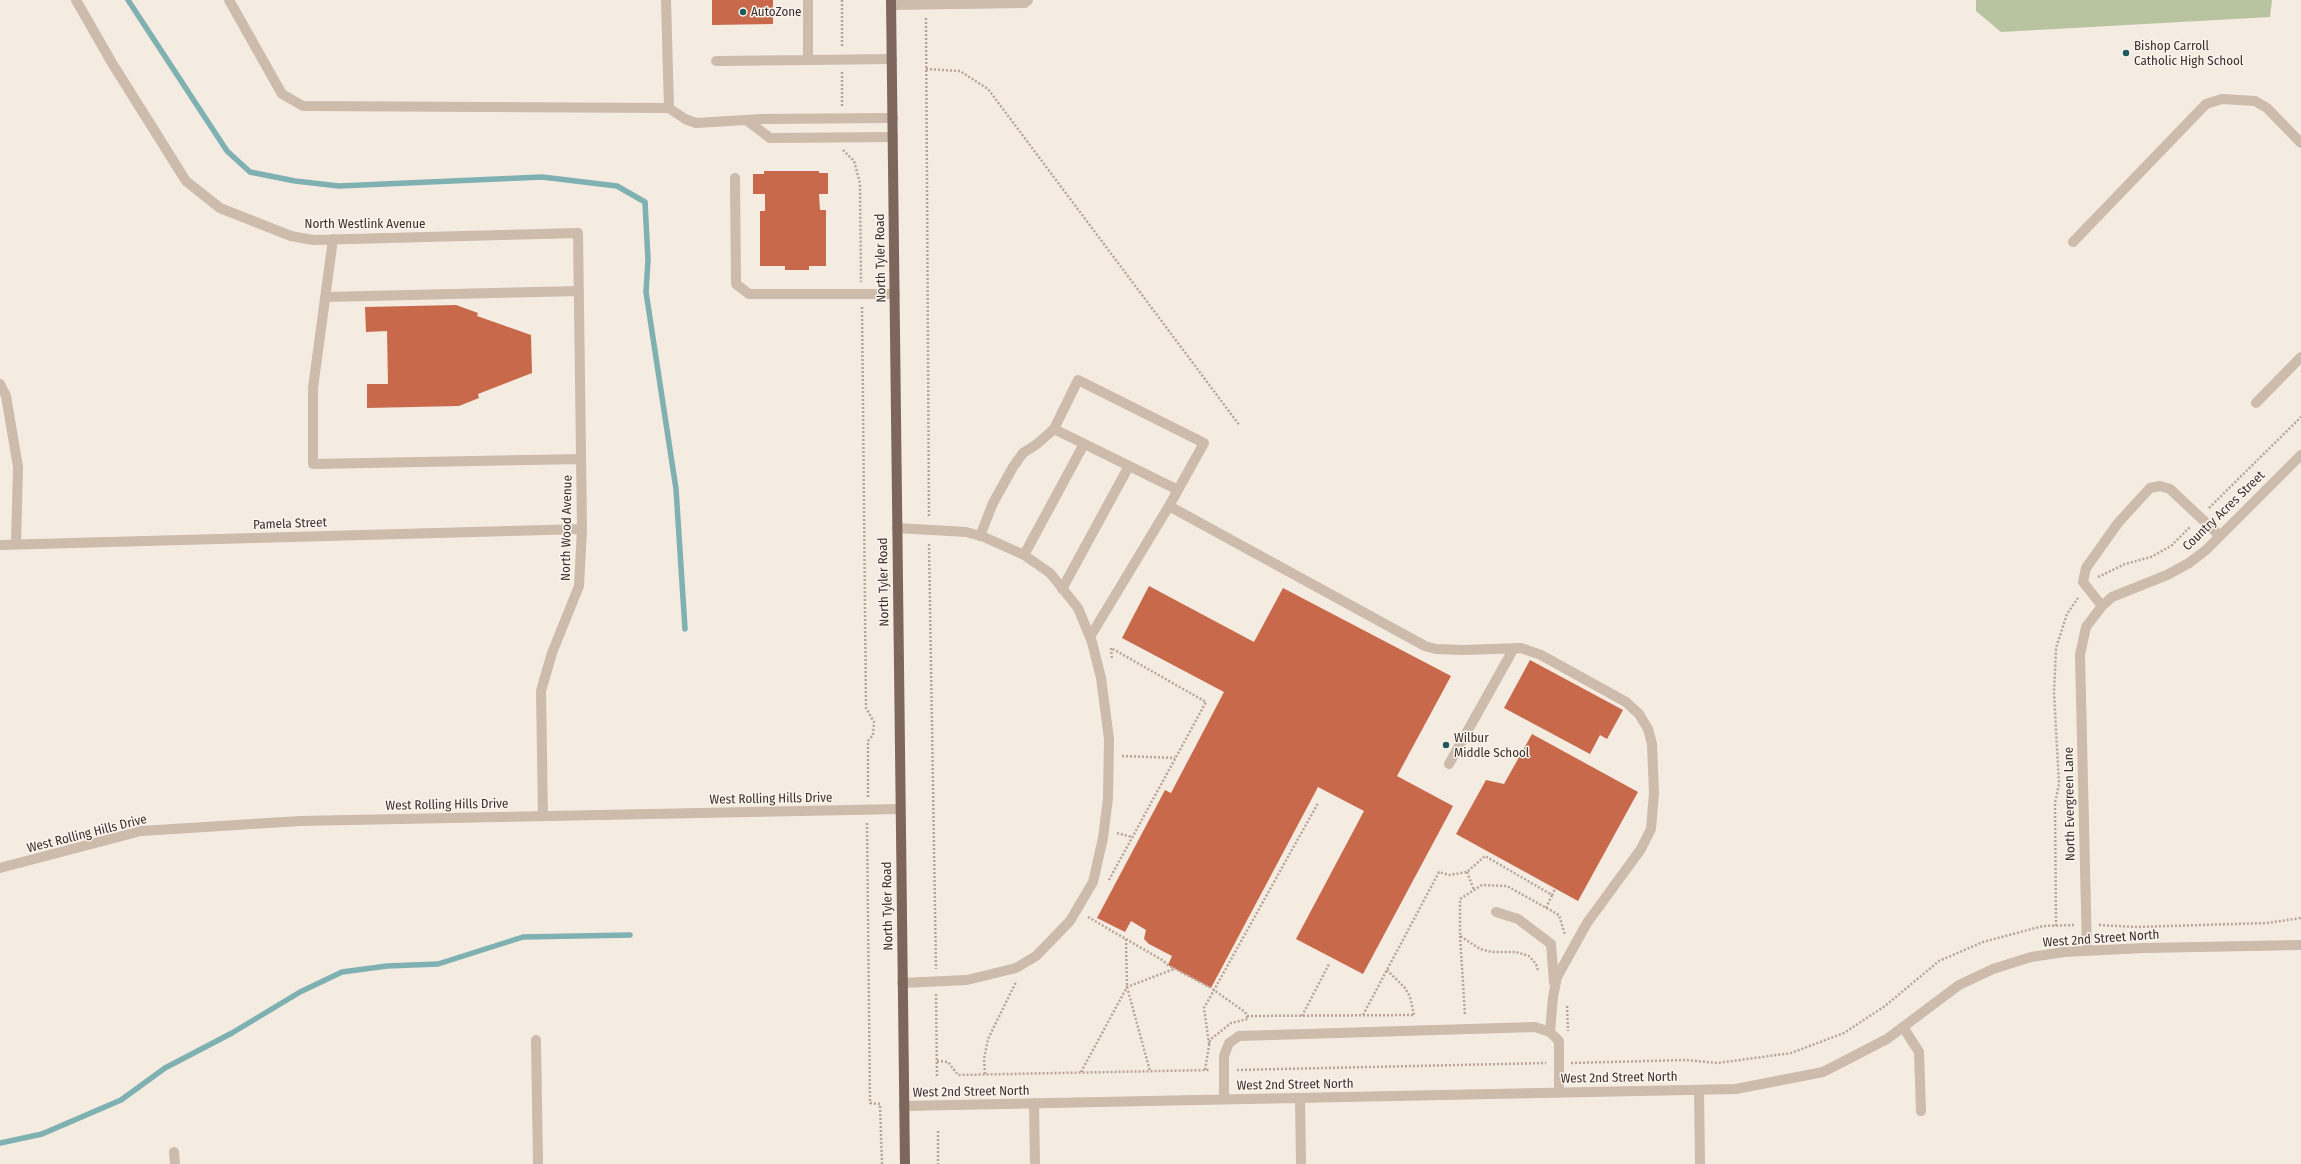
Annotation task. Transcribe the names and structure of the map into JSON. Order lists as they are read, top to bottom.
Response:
{
  "streets": {
    "main road": ["North Tyler Road"],
    "street": [
      "North Westlink Avenue",
      "Country Acres Street",
      "Pamela Street",
      "North Wood Avenue",
      "West Rolling Hills Drive",
      "North Evergreen Lane",
      "West 2nd Street North"
    ]
  },
  "crossings": [
    ["North Westlink Avenue", "North Wood Avenue"],
    ["North Tyler Road", "West Rolling Hills Drive"],
    ["North Tyler Road", "West 2nd Street North"],
    ["Country Acres Street", "North Evergreen Lane"],
    ["Pamela Street", "North Wood Avenue"],
    ["North Wood Avenue", "West Rolling Hills Drive"],
    ["North Evergreen Lane", "West 2nd Street North"]
  ],
  "places": ["AutoZone", "Bishop Carroll Catholic High School", "Wilbur Middle School"]
}
